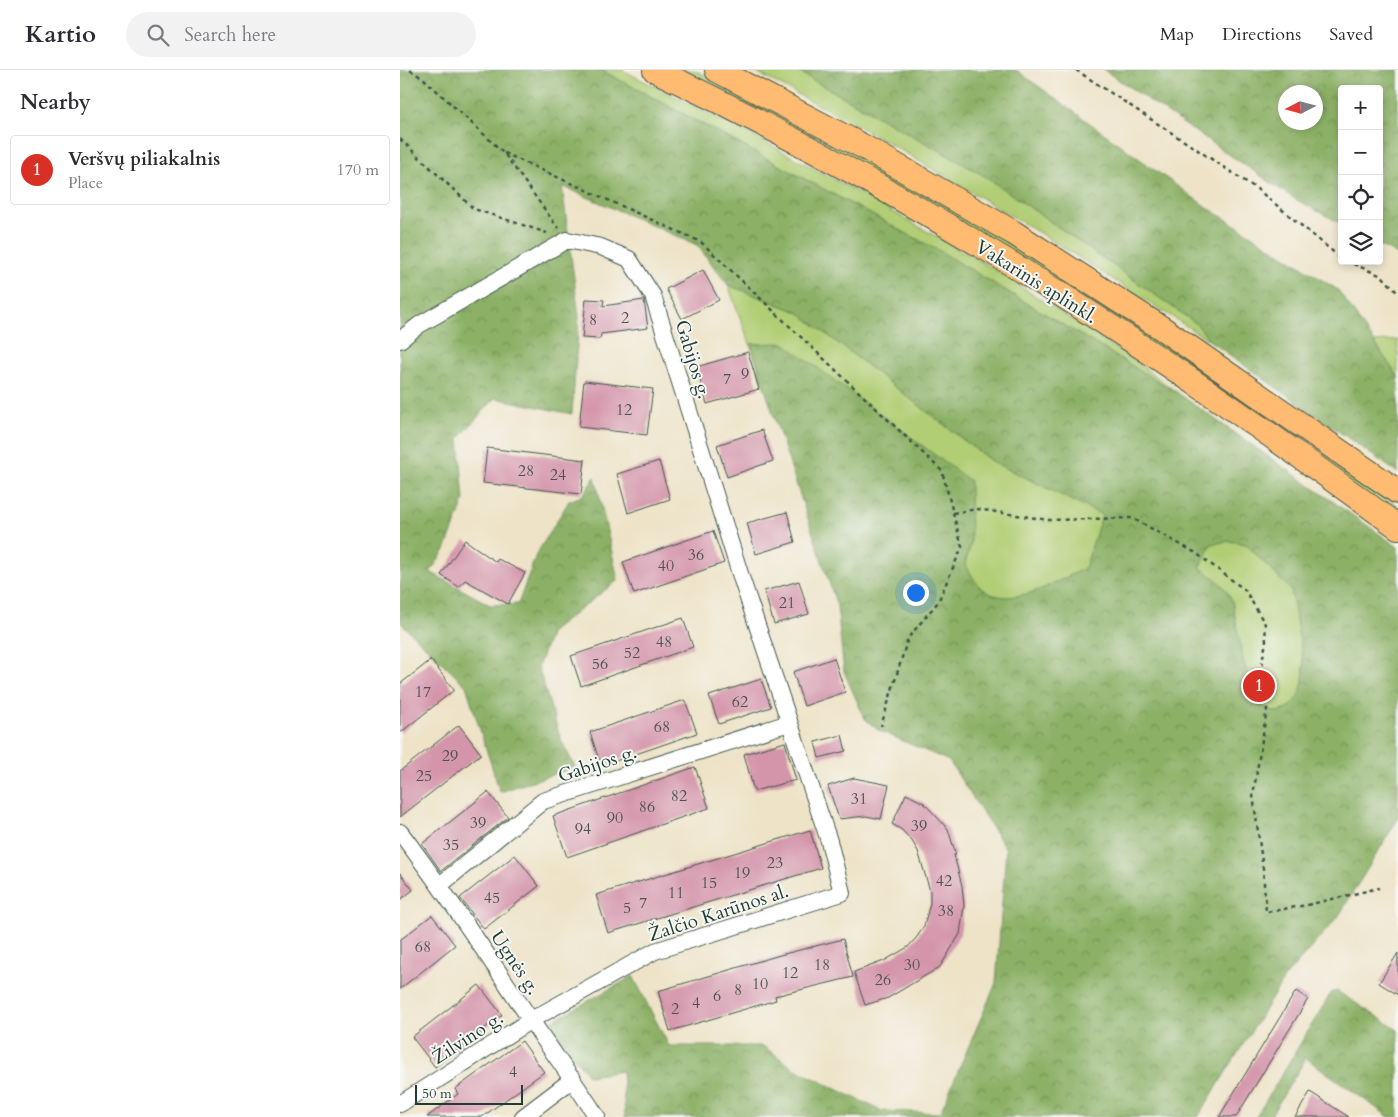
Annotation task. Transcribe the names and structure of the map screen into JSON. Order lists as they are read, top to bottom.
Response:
{
  "streets": {
    "highway": ["Vakarinis aplinkl."],
    "street": [
      "Gabijos g.",
      "Žalčio Karūnos al.",
      "Ugnės g.",
      "Žilvino g."
    ]
  },
  "crossings": [
    ["Gabijos g.", "Žalčio Karūnos al."],
    ["Gabijos g.", "Ugnės g."],
    ["Žalčio Karūnos al.", "Ugnės g."],
    ["Žalčio Karūnos al.", "Žilvino g."],
    ["Ugnės g.", "Žilvino g."]
  ],
  "house_numbers": [
    "2",
    "8",
    "9",
    "7",
    "12",
    "28",
    "24",
    "36",
    "40",
    "21",
    "48",
    "52",
    "56",
    "17",
    "62",
    "68",
    "29",
    "25",
    "82",
    "31",
    "86",
    "90",
    "39",
    "39",
    "94",
    "35",
    "23",
    "19",
    "42",
    "15",
    "11",
    "45",
    "7",
    "5",
    "38",
    "68",
    "18",
    "30",
    "12",
    "26",
    "10",
    "8",
    "6",
    "4",
    "2",
    "4"
  ],
  "scale_bar": "50 m",
  "north": "left",
  "page": {
    "header": "Kartio",
    "search": "Search here",
    "nav": ["Map", "Directions", "Saved"],
    "heading": "Nearby",
    "map_buttons": ["+", "−"],
    "list": [
      {
        "mark": "1",
        "name": "Veršvų piliakalnis",
        "note": "Place",
        "value": "170 m"
      }
    ],
    "pins": "1",
    "scale": "50 m"
  }
}
